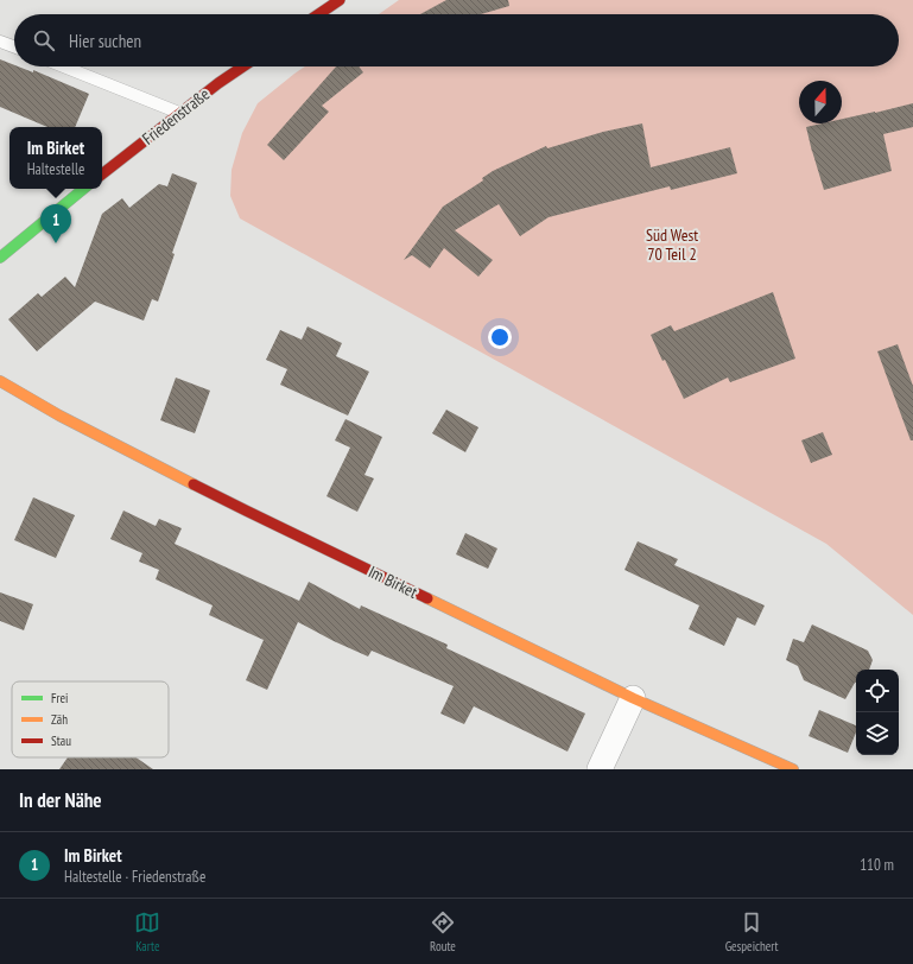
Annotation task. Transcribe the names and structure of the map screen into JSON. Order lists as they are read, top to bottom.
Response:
{
  "streets": {
    "street": ["Friedenstraße", "Im Birket"]
  },
  "parks": ["Süd West 70 Teil 2"],
  "legend": ["Frei", "Zäh", "Stau"],
  "north": "top",
  "page": {
    "search": "Hier suchen",
    "popup": ["Im Birket", "Haltestelle"],
    "pins": "1",
    "heading": "In der Nähe",
    "list": [
      {
        "mark": "1",
        "name": "Im Birket",
        "note": "Haltestelle · Friedenstraße",
        "value": "110 m"
      }
    ],
    "nav": ["Karte", "Route", "Gespeichert"]
  }
}
